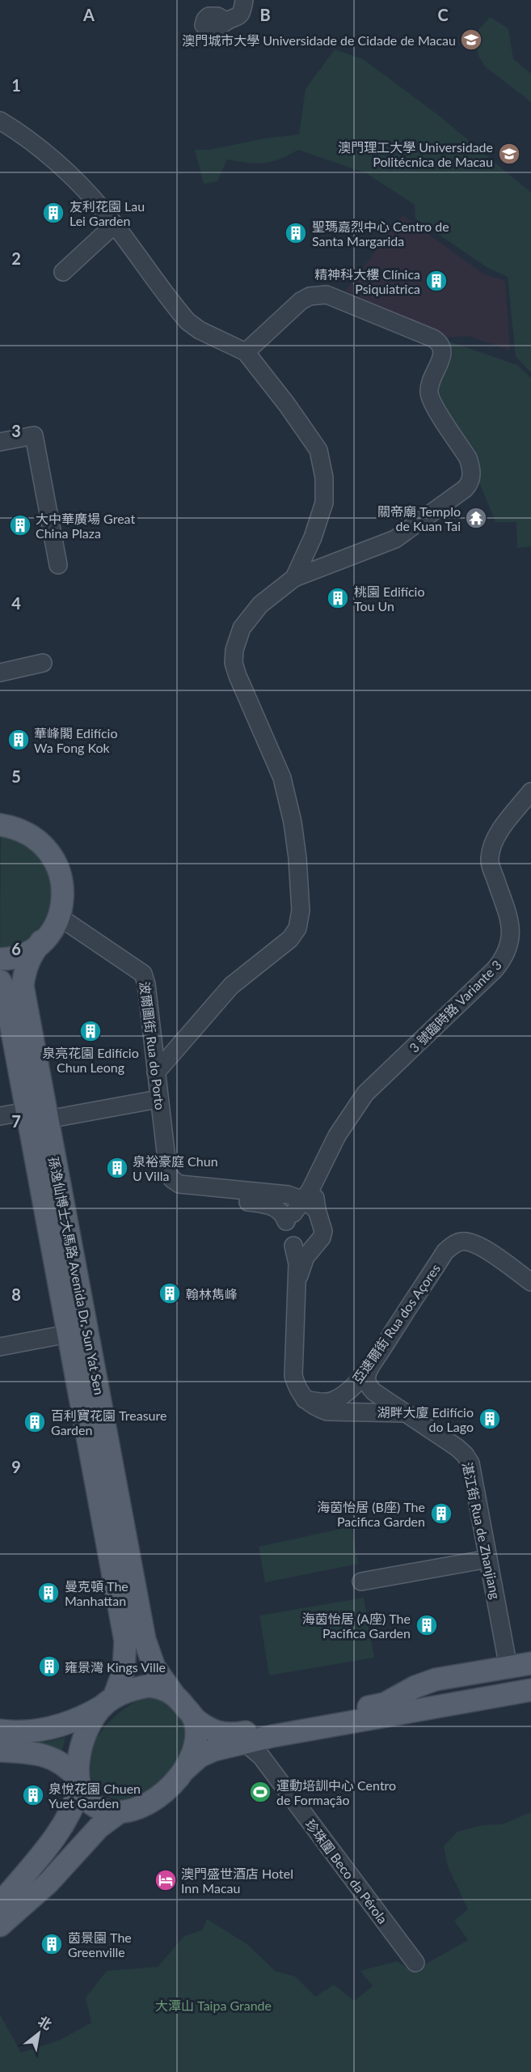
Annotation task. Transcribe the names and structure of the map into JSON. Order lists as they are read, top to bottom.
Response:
{
  "streets": {
    "main road": ["孫逸仙博士大馬路 Avenida Dr. Sun Yat Sen"],
    "street": [
      "3 號臨時路 Variante 3",
      "波爾圖街 Rua do Porto",
      "亞速爾街 Rua dos Açores",
      "湛江街 Rua de Zhanjiang",
      "珍珠圍 Beco da Pérola"
    ]
  },
  "crossings": [
    ["3 號臨時路 Variante 3", "波爾圖街 Rua do Porto"],
    ["亞速爾街 Rua dos Açores", "湛江街 Rua de Zhanjiang"]
  ],
  "parks": ["大潭山 Taipa Grande"],
  "places": {
    "school or university": ["澳門城市大學 Universidade de Cidade de Macau", "澳門理工大學 Universidade Politécnica de Macau"],
    "building": [
      "友利花園 Lau Lei Garden",
      "聖瑪嘉烈中心 Centro de Santa Margarida",
      "精神科大樓 Clínica Psiquiatrica",
      "大中華廣場 Great China Plaza",
      "桃園 Edifício Tou Un",
      "華峰閣 Edifício Wa Fong Kok",
      "泉亮花園 Edifício Chun Leong",
      "泉裕豪庭 Chun U Villa",
      "翰林雋峰",
      "湖畔大廈 Edifício do Lago",
      "百利寶花園 Treasure Garden",
      "海茵怡居 (B座) The Pacifica Garden",
      "曼克頓 The Manhattan",
      "海茵怡居 (A座) The Pacifica Garden",
      "雍景灣 Kings Ville",
      "泉悅花園 Chuen Yuet Garden",
      "茵景園 The Greenville"
    ],
    "temple": ["關帝廟 Templo de Kuan Tai"],
    "sports": ["運動培訓中心 Centro de Formação"],
    "hotel": ["澳門盛世酒店 Hotel Inn Macau"]
  },
  "north": "top right",
  "grid": {
    "columns": ["A", "B", "C"],
    "rows": [
      "1",
      "2",
      "3",
      "4",
      "5",
      "6",
      "7",
      "8",
      "9"
    ]
  }
}
